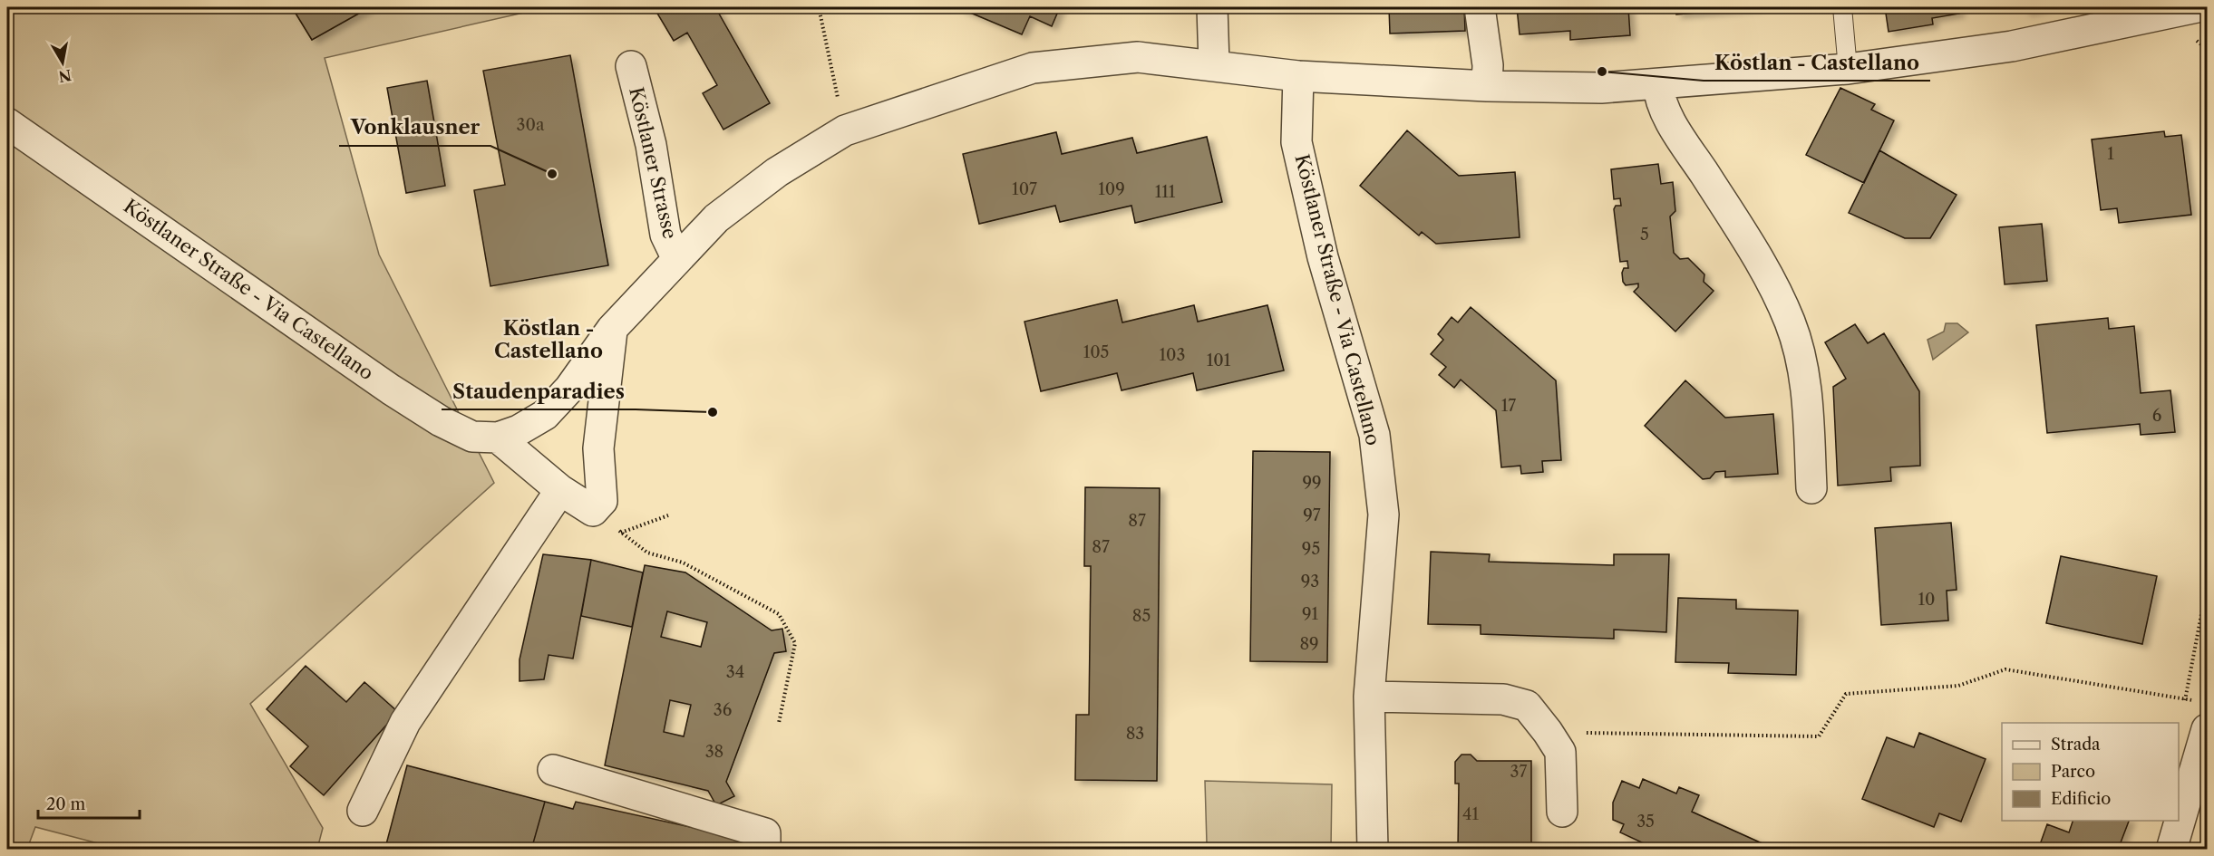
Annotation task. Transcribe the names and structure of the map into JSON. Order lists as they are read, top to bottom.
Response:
{
  "streets": {
    "street": ["Köstlaner Strasse", "Köstlaner Straße - Via Castellano"]
  },
  "crossings": [
    ["Köstlaner Strasse", "Köstlaner Straße - Via Castellano"]
  ],
  "districts": ["Köstlan - Castellano"],
  "places": ["Köstlan - Castellano", "Vonklausner", "Staudenparadies"],
  "house_numbers": [
    "30a",
    "1",
    "107",
    "109",
    "111",
    "5",
    "105",
    "103",
    "101",
    "17",
    "6",
    "99",
    "97",
    "87",
    "87",
    "95",
    "93",
    "10",
    "91",
    "85",
    "89",
    "34",
    "36",
    "83",
    "38",
    "37",
    "41",
    "35"
  ],
  "legend": ["Strada", "Parco", "Edificio"],
  "scale_bar": "20 m",
  "north": "bottom"
}
